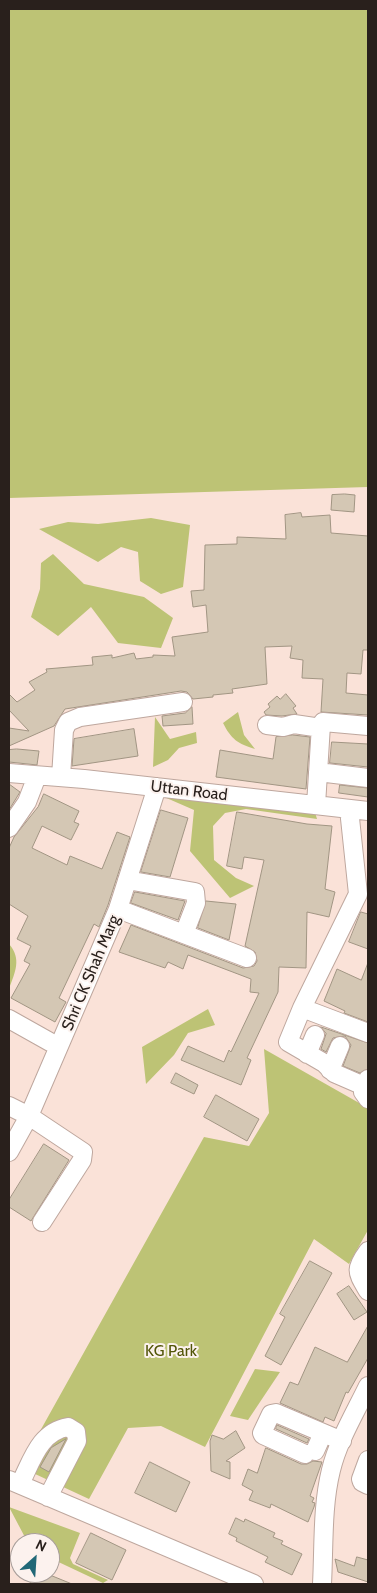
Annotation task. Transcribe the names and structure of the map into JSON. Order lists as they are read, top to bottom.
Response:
{
  "streets": {
    "street": ["Uttan Road", "Shri CK Shah Marg"]
  },
  "crossings": [
    ["Uttan Road", "Shri CK Shah Marg"]
  ],
  "parks": ["KG Park"],
  "north": "top right"
}
